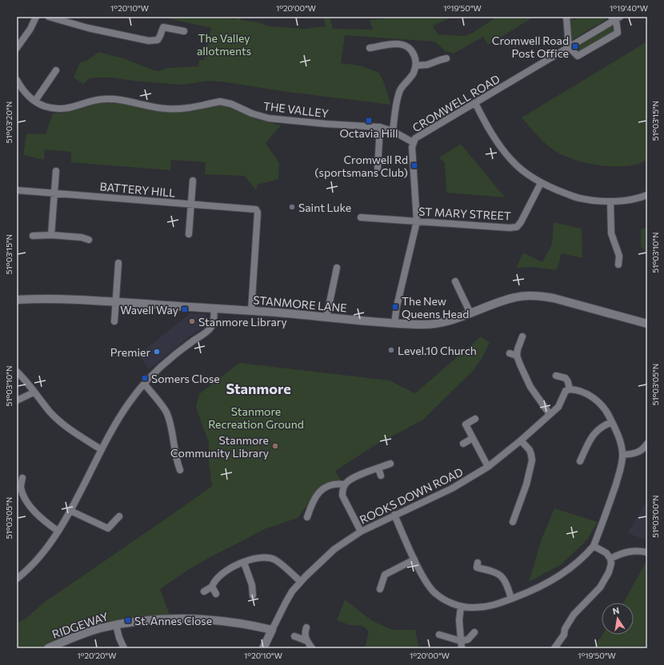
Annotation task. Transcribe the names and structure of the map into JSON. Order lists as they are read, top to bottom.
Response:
{
  "streets": {
    "street": [
      "CROMWELL ROAD",
      "THE VALLEY",
      "BATTERY HILL",
      "ST MARY STREET",
      "STANMORE LANE",
      "ROOKS DOWN ROAD",
      "RIDGEWAY"
    ]
  },
  "crossings": [
    ["CROMWELL ROAD", "THE VALLEY"],
    ["CROMWELL ROAD", "ST MARY STREET"],
    ["CROMWELL ROAD", "STANMORE LANE"],
    ["BATTERY HILL", "STANMORE LANE"],
    ["ROOKS DOWN ROAD", "RIDGEWAY"]
  ],
  "districts": ["Stanmore"],
  "parks": ["The Valley allotments", "Stanmore Recreation Ground"],
  "places": {
    "transit": [
      "Cromwell Road Post Office",
      "Octavia Hill",
      "Cromwell Rd (sportsmans Club)",
      "The New Queens Head",
      "Wavell Way",
      "Somers Close",
      "St. Annes Close"
    ],
    "other": [
      "Saint Luke",
      "Stanmore Library",
      "Level.10 Church",
      "Premier",
      "Stanmore Community Library"
    ]
  },
  "north": "top",
  "coordinates": [
    "1°20'10\"W",
    "1°20'00\"W",
    "1°19'50\"W",
    "1°19'40\"W",
    "51°03'15\"N",
    "51°03'20\"N",
    "51°03'10\"N",
    "51°03'05\"N",
    "51°03'00\"N",
    "1°20'20\"W"
  ]
}
